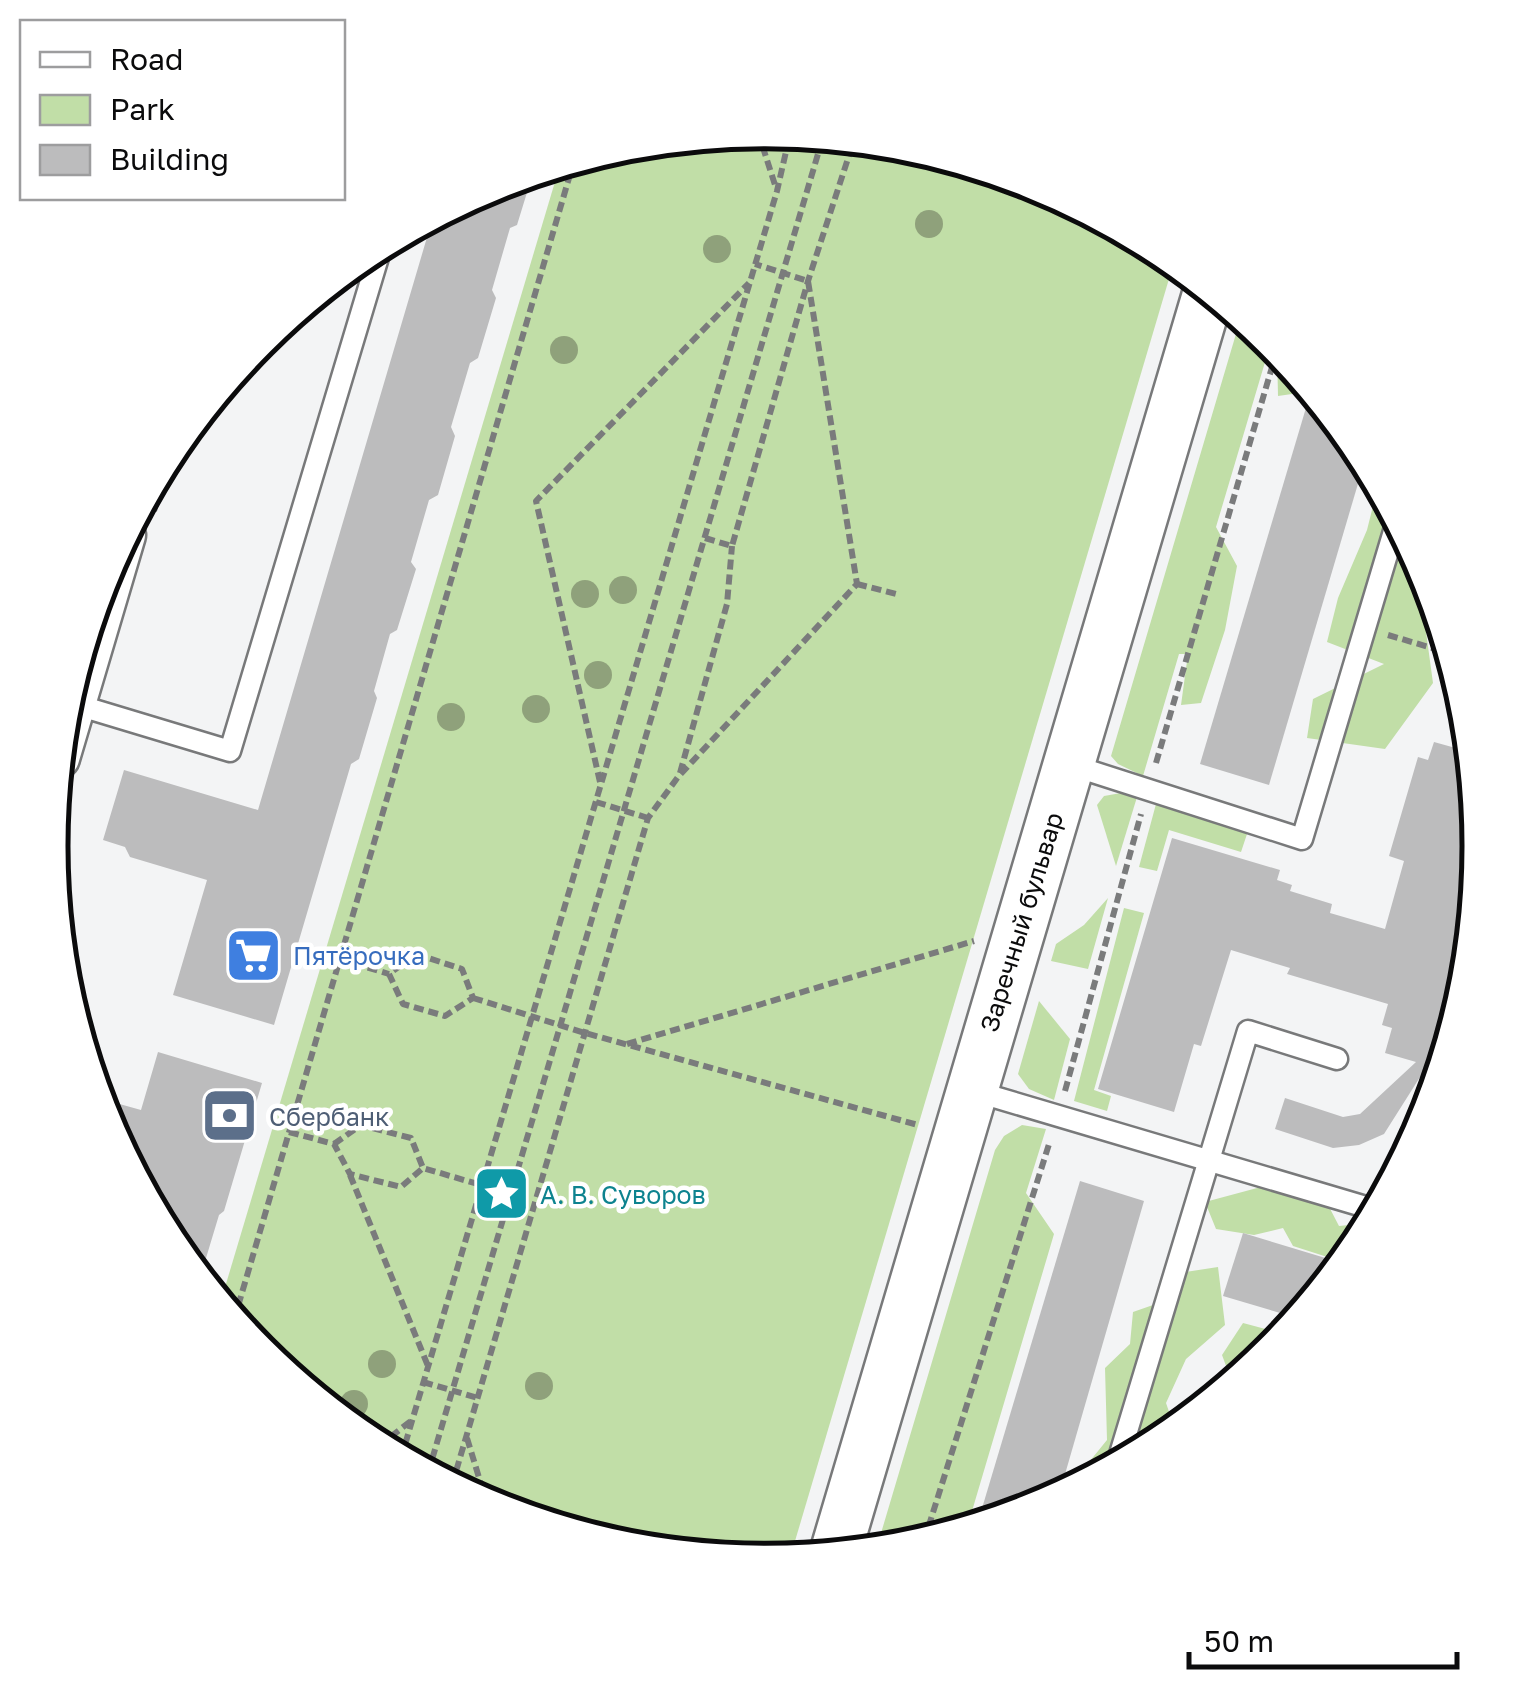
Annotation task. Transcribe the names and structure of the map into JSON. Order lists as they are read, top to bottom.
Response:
{
  "streets": {
    "street": ["Заречный бульвар"]
  },
  "places": {
    "supermarket": ["Пятёрочка"],
    "bank": ["Сбербанк"],
    "place": ["А. В. Суворов"]
  },
  "legend": ["Road", "Park", "Building"],
  "scale_bar": "50 m"
}
